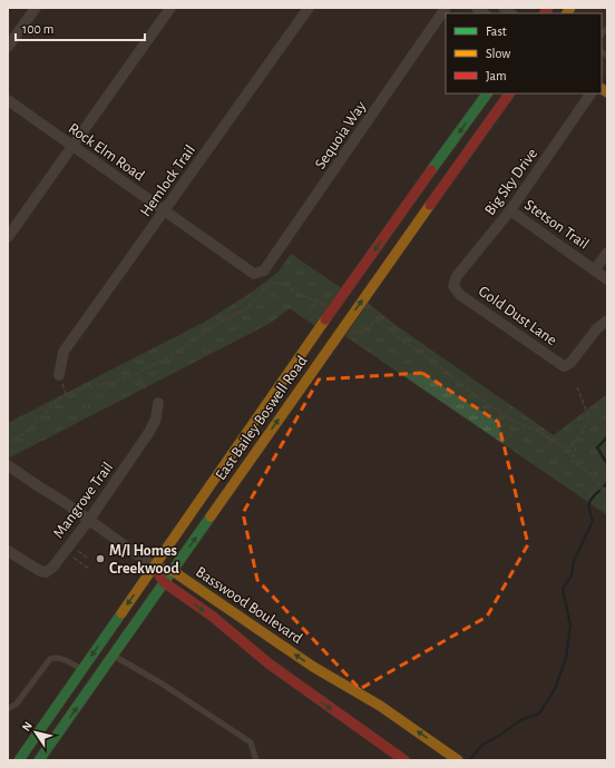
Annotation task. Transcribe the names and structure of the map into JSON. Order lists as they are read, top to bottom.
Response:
{
  "streets": {
    "main road": ["East Bailey Boswell Road", "Basswood Boulevard"],
    "street": [
      "Sequoia Way",
      "Rock Elm Road",
      "Hemlock Trail",
      "Big Sky Drive",
      "Stetson Trail",
      "Gold Dust Lane",
      "Mangrove Trail"
    ]
  },
  "crossings": [
    ["Sequoia Way", "Rock Elm Road"],
    ["Rock Elm Road", "Hemlock Trail"],
    ["Big Sky Drive", "Stetson Trail"],
    ["Big Sky Drive", "Gold Dust Lane"],
    ["East Bailey Boswell Road", "Basswood Boulevard"]
  ],
  "places": ["M/I Homes Creekwood"],
  "legend": ["Fast", "Slow", "Jam"],
  "scale_bar": "100 m",
  "north": "top left"
}
